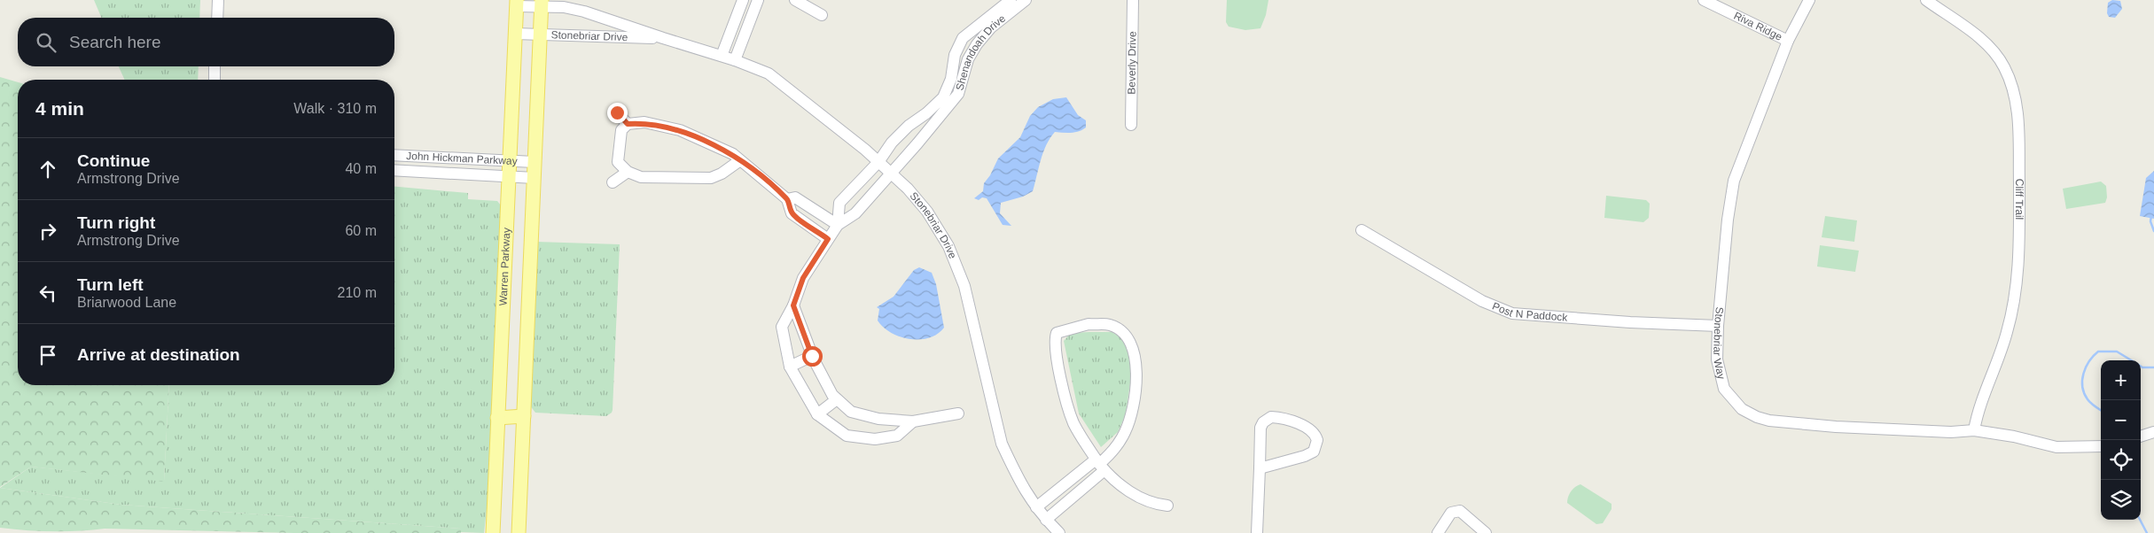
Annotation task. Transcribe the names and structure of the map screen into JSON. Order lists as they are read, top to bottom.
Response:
{
  "streets": {
    "main road": ["Warren Parkway"],
    "street": [
      "Riva Ridge",
      "Stonebriar Drive",
      "Shenandoah Drive",
      "Beverly Drive",
      "John Hickman Parkway",
      "Cliff Trail",
      "Post N Paddock",
      "Stonebriar Way"
    ]
  },
  "crossings": [
    ["Riva Ridge", "Stonebriar Way"],
    ["Stonebriar Drive", "Shenandoah Drive"],
    ["Stonebriar Drive", "Warren Parkway"],
    ["John Hickman Parkway", "Warren Parkway"],
    ["Cliff Trail", "Stonebriar Way"],
    ["Post N Paddock", "Stonebriar Way"]
  ],
  "page": {
    "search": "Search here",
    "heading": ["4 min", "Walk · 310 m"],
    "list": [
      ["Continue", "Armstrong Drive", "40 m"],
      ["Turn right", "Armstrong Drive", "60 m"],
      ["Turn left", "Briarwood Lane", "210 m"],
      "Arrive at destination"
    ],
    "map_buttons": ["+", "−"]
  }
}
